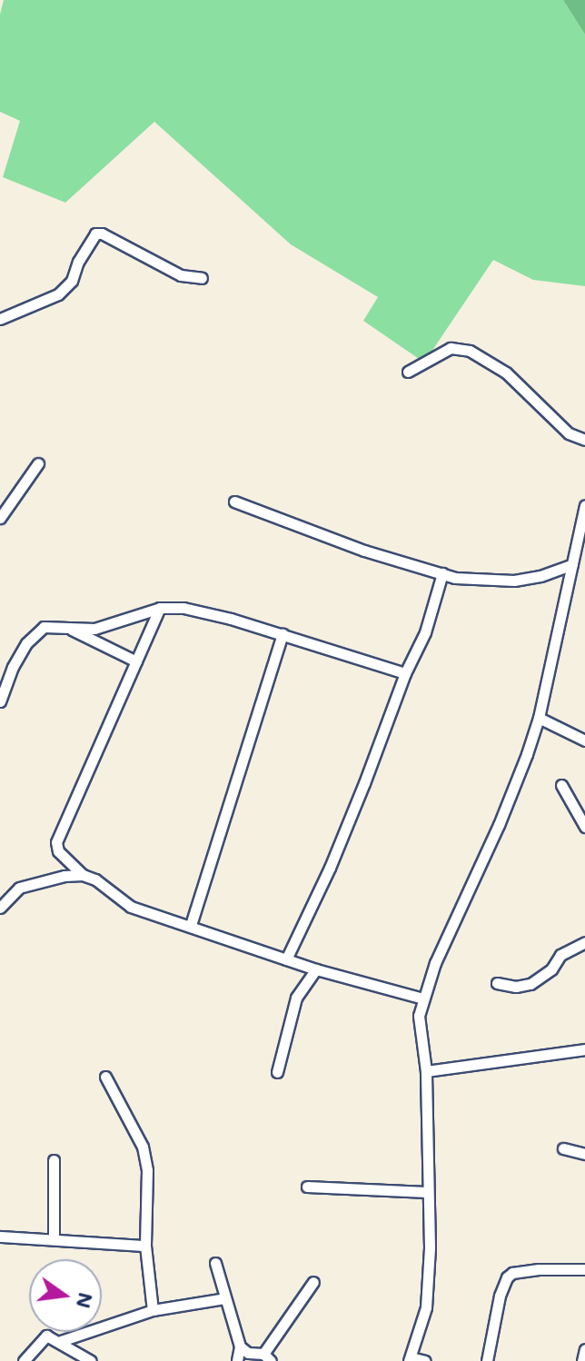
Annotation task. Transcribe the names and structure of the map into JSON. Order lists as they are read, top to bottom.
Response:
{
  "north": "right"
}
